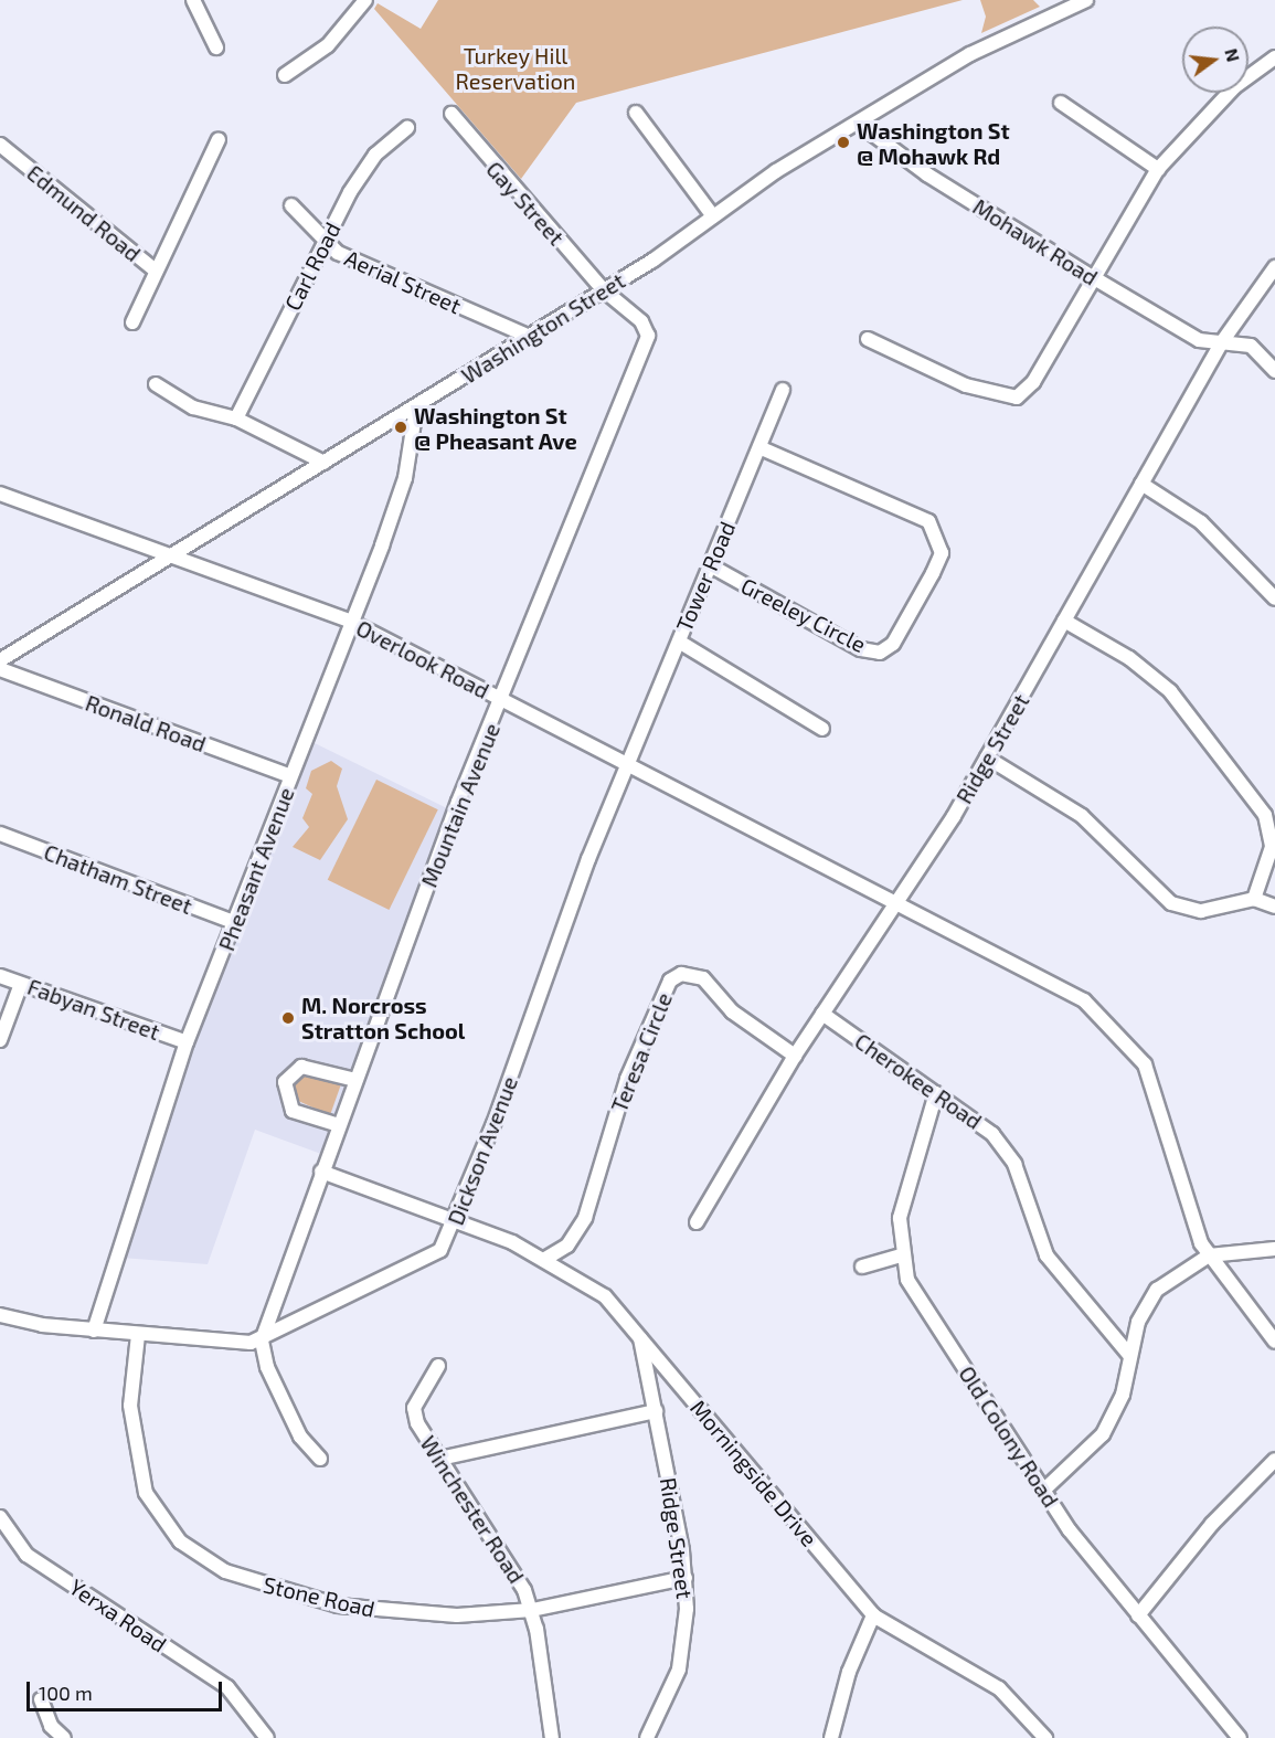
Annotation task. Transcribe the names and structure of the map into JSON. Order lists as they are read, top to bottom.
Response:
{
  "streets": {
    "street": [
      "Gay Street",
      "Edmund Road",
      "Mohawk Road",
      "Carl Road",
      "Aerial Street",
      "Washington Street",
      "Tower Road",
      "Greeley Circle",
      "Overlook Road",
      "Ronald Road",
      "Ridge Street",
      "Mountain Avenue",
      "Pheasant Avenue",
      "Chatham Street",
      "Fabyan Street",
      "Teresa Circle",
      "Cherokee Road",
      "Dickson Avenue",
      "Old Colony Road",
      "Morningside Drive",
      "Winchester Road",
      "Stone Road",
      "Yerxa Road"
    ]
  },
  "crossings": [
    ["Gay Street", "Washington Street"],
    ["Gay Street", "Mountain Avenue"],
    ["Mohawk Road", "Washington Street"],
    ["Mohawk Road", "Ridge Street"],
    ["Carl Road", "Aerial Street"],
    ["Aerial Street", "Washington Street"],
    ["Washington Street", "Overlook Road"],
    ["Washington Street", "Mountain Avenue"],
    ["Washington Street", "Pheasant Avenue"],
    ["Tower Road", "Greeley Circle"],
    ["Tower Road", "Overlook Road"],
    ["Tower Road", "Dickson Avenue"],
    ["Overlook Road", "Ridge Street"],
    ["Overlook Road", "Mountain Avenue"],
    ["Overlook Road", "Pheasant Avenue"],
    ["Overlook Road", "Dickson Avenue"],
    ["Ronald Road", "Pheasant Avenue"],
    ["Ridge Street", "Teresa Circle"],
    ["Ridge Street", "Cherokee Road"],
    ["Ridge Street", "Morningside Drive"],
    ["Ridge Street", "Stone Road"],
    ["Mountain Avenue", "Dickson Avenue"],
    ["Mountain Avenue", "Morningside Drive"],
    ["Pheasant Avenue", "Chatham Street"],
    ["Pheasant Avenue", "Fabyan Street"],
    ["Pheasant Avenue", "Dickson Avenue"],
    ["Teresa Circle", "Morningside Drive"],
    ["Cherokee Road", "Old Colony Road"],
    ["Dickson Avenue", "Morningside Drive"],
    ["Dickson Avenue", "Stone Road"],
    ["Winchester Road", "Stone Road"]
  ],
  "parks": ["Turkey Hill Reservation"],
  "places": ["Washington St @ Mohawk Rd", "Washington St @ Pheasant Ave", "M. Norcross Stratton School"],
  "scale_bar": "100 m",
  "north": "right"
}
